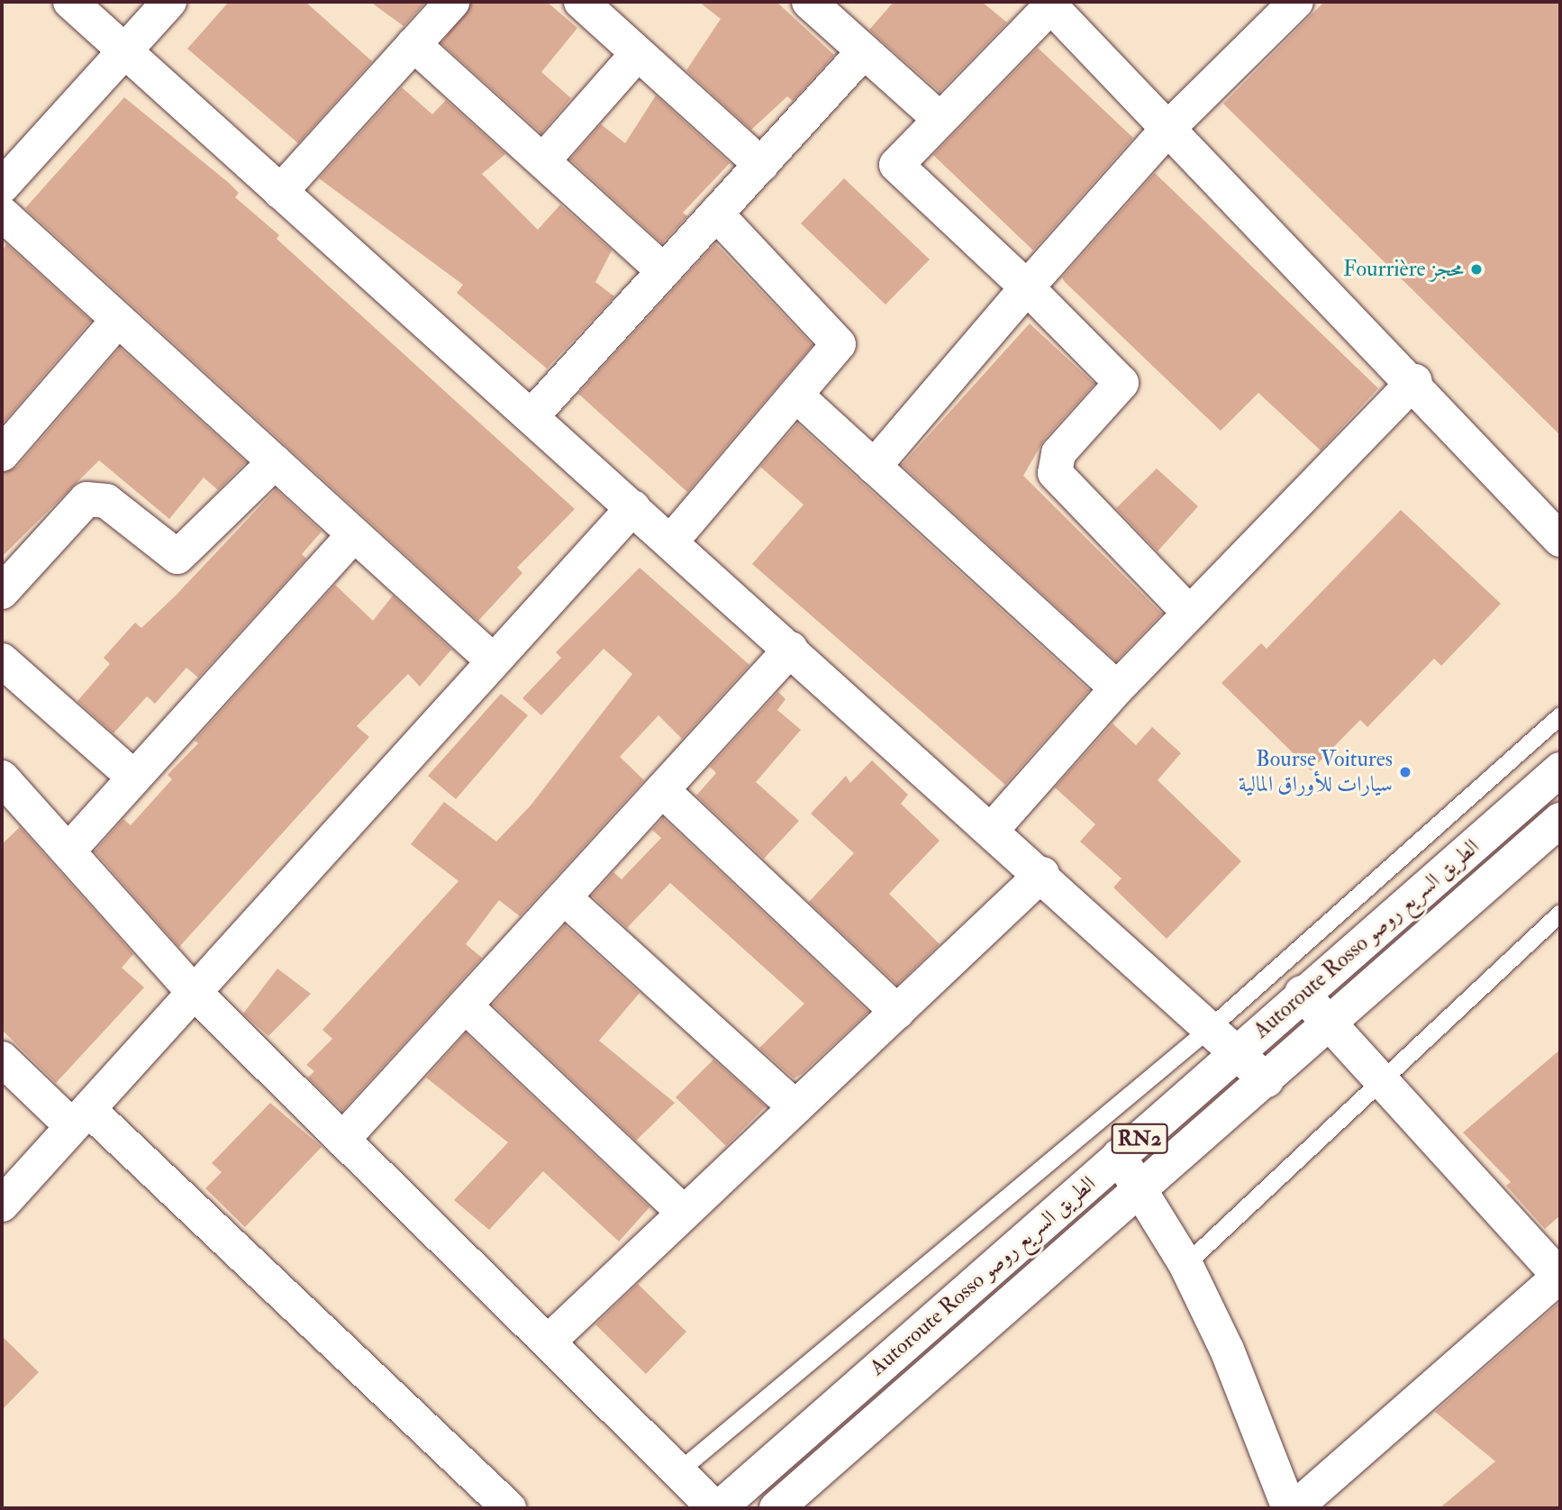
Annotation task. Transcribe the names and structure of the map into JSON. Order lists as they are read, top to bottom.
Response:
{
  "streets": {
    "main road": ["Autoroute Rosso الطريق السريع روصو", "RN2"]
  },
  "places": ["Fourrière محجز", "Bourse Voitures سيارات للأوراق المالية"]
}
